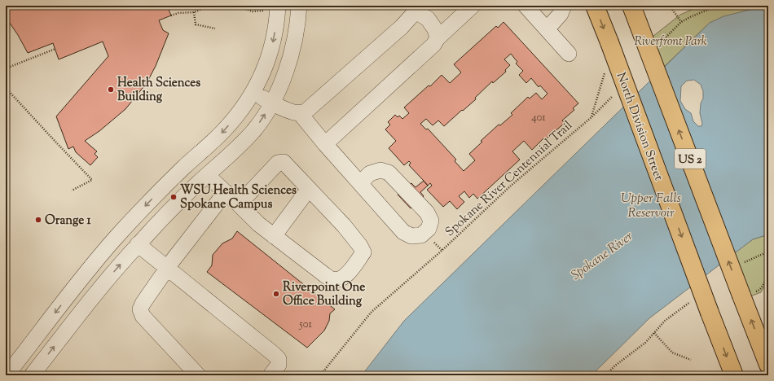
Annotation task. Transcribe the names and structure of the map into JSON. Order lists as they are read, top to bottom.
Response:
{
  "streets": {
    "main road": ["North Division Street", "US 2"],
    "path": ["Spokane River Centennial Trail"]
  },
  "water": ["Upper Falls Reservoir", "Spokane River"],
  "parks": ["Riverfront Park"],
  "places": [
    "Health Sciences Building",
    "WSU Health Sciences Spokane Campus",
    "Orange 1",
    "Riverpoint One Office Building"
  ],
  "house_numbers": ["401", "501"]
}
